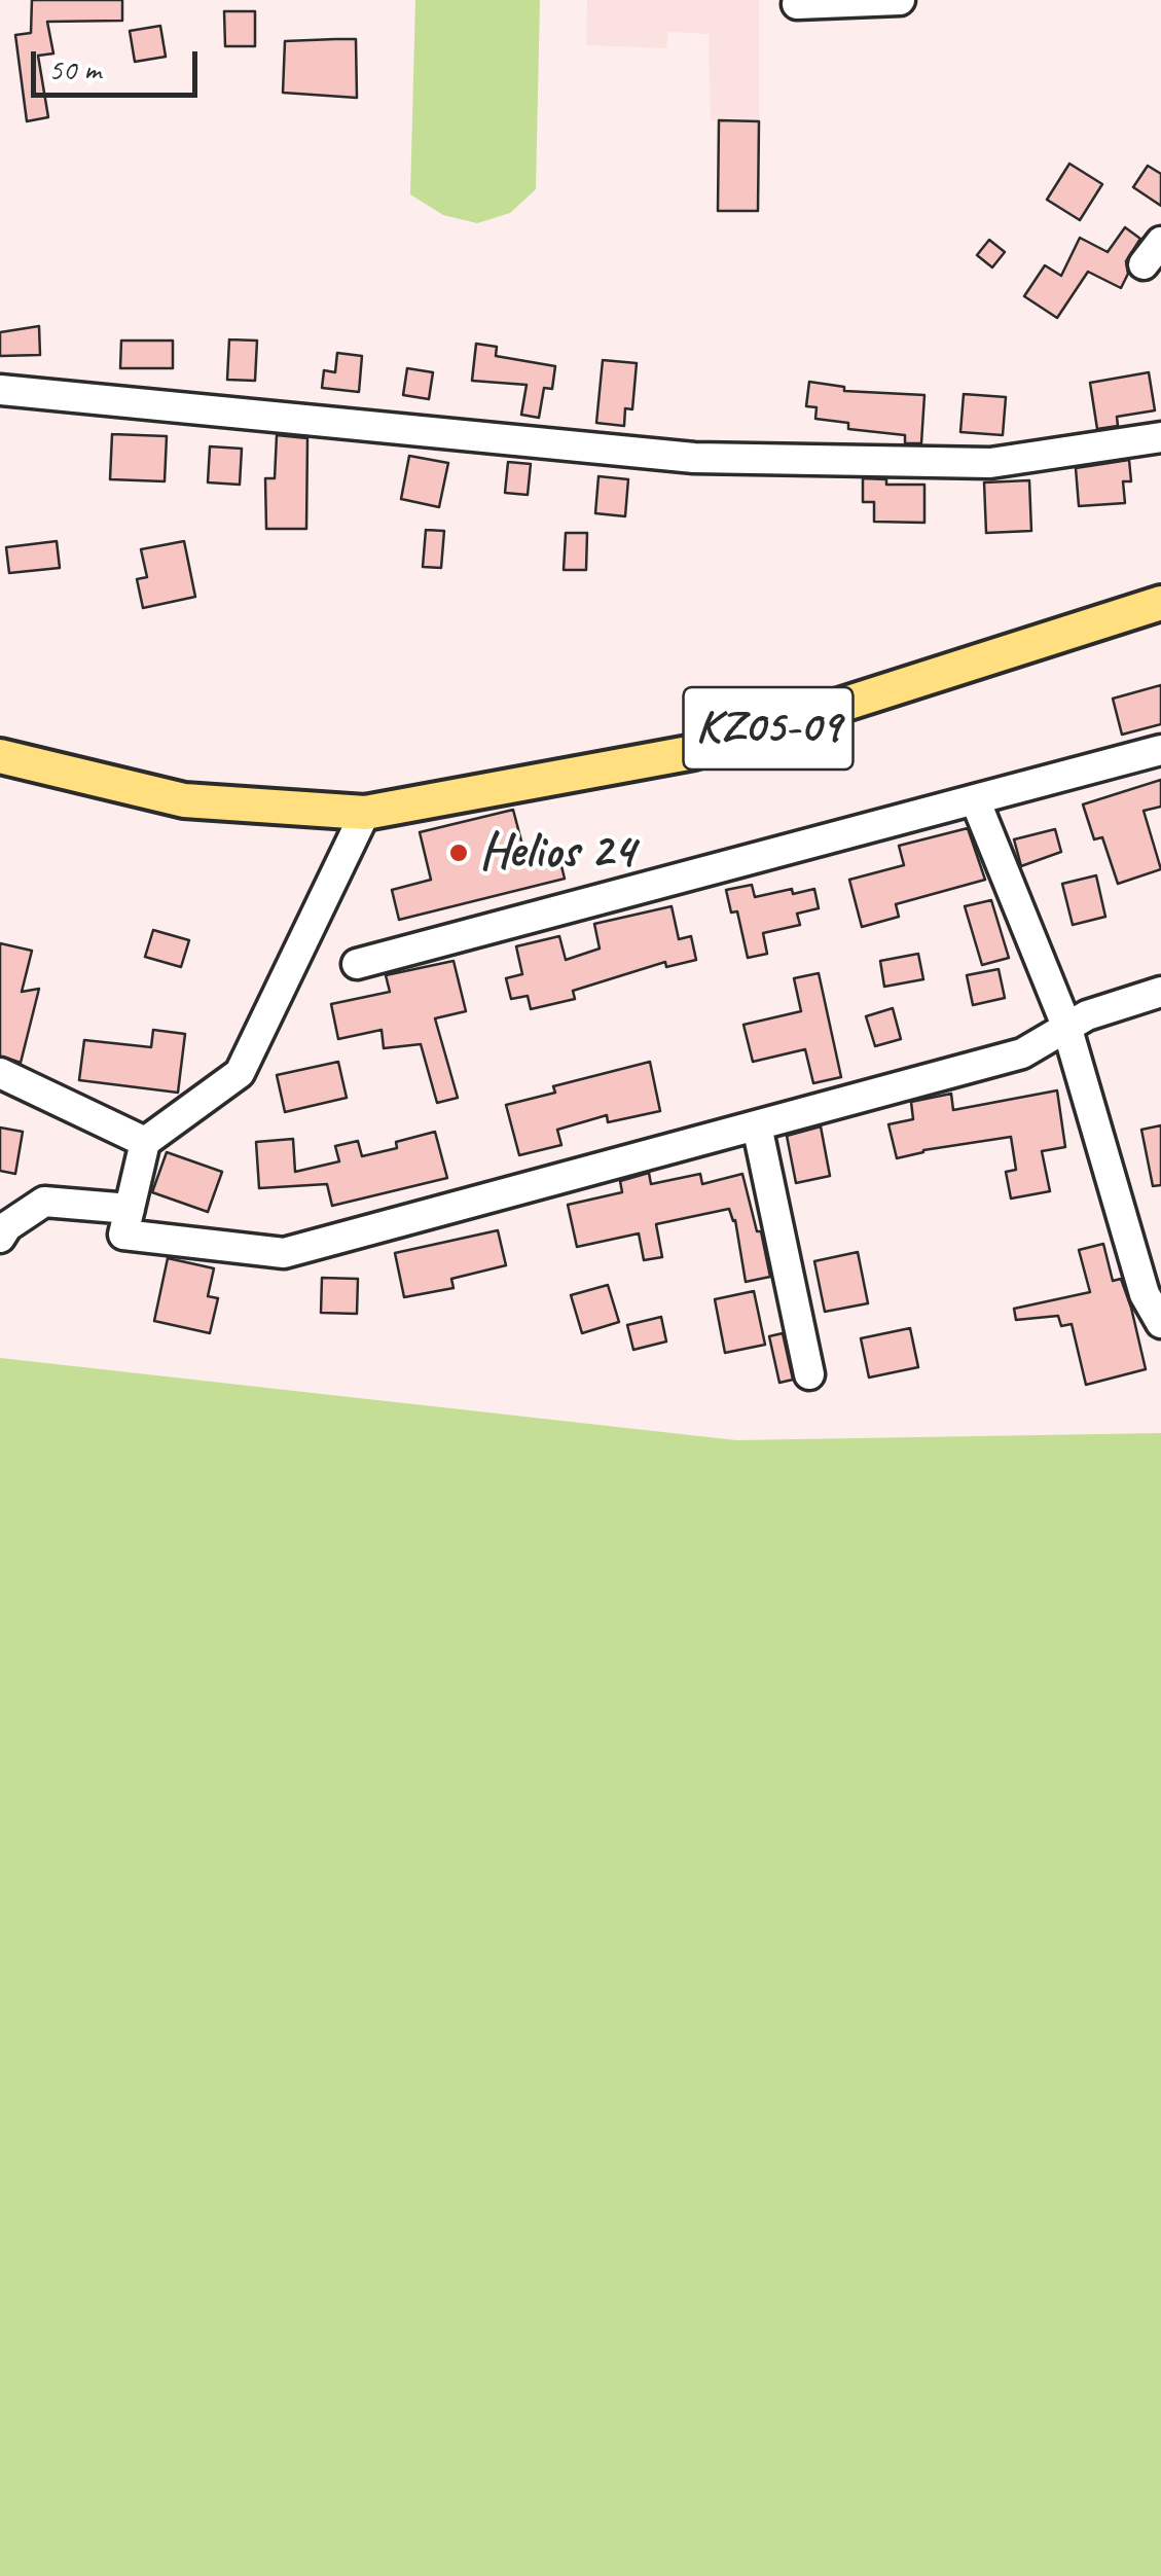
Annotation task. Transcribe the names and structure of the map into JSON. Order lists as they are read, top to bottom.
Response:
{
  "streets": {
    "main road": ["KZ05-09"]
  },
  "places": ["Helios 24"],
  "scale_bar": "50 m"
}
